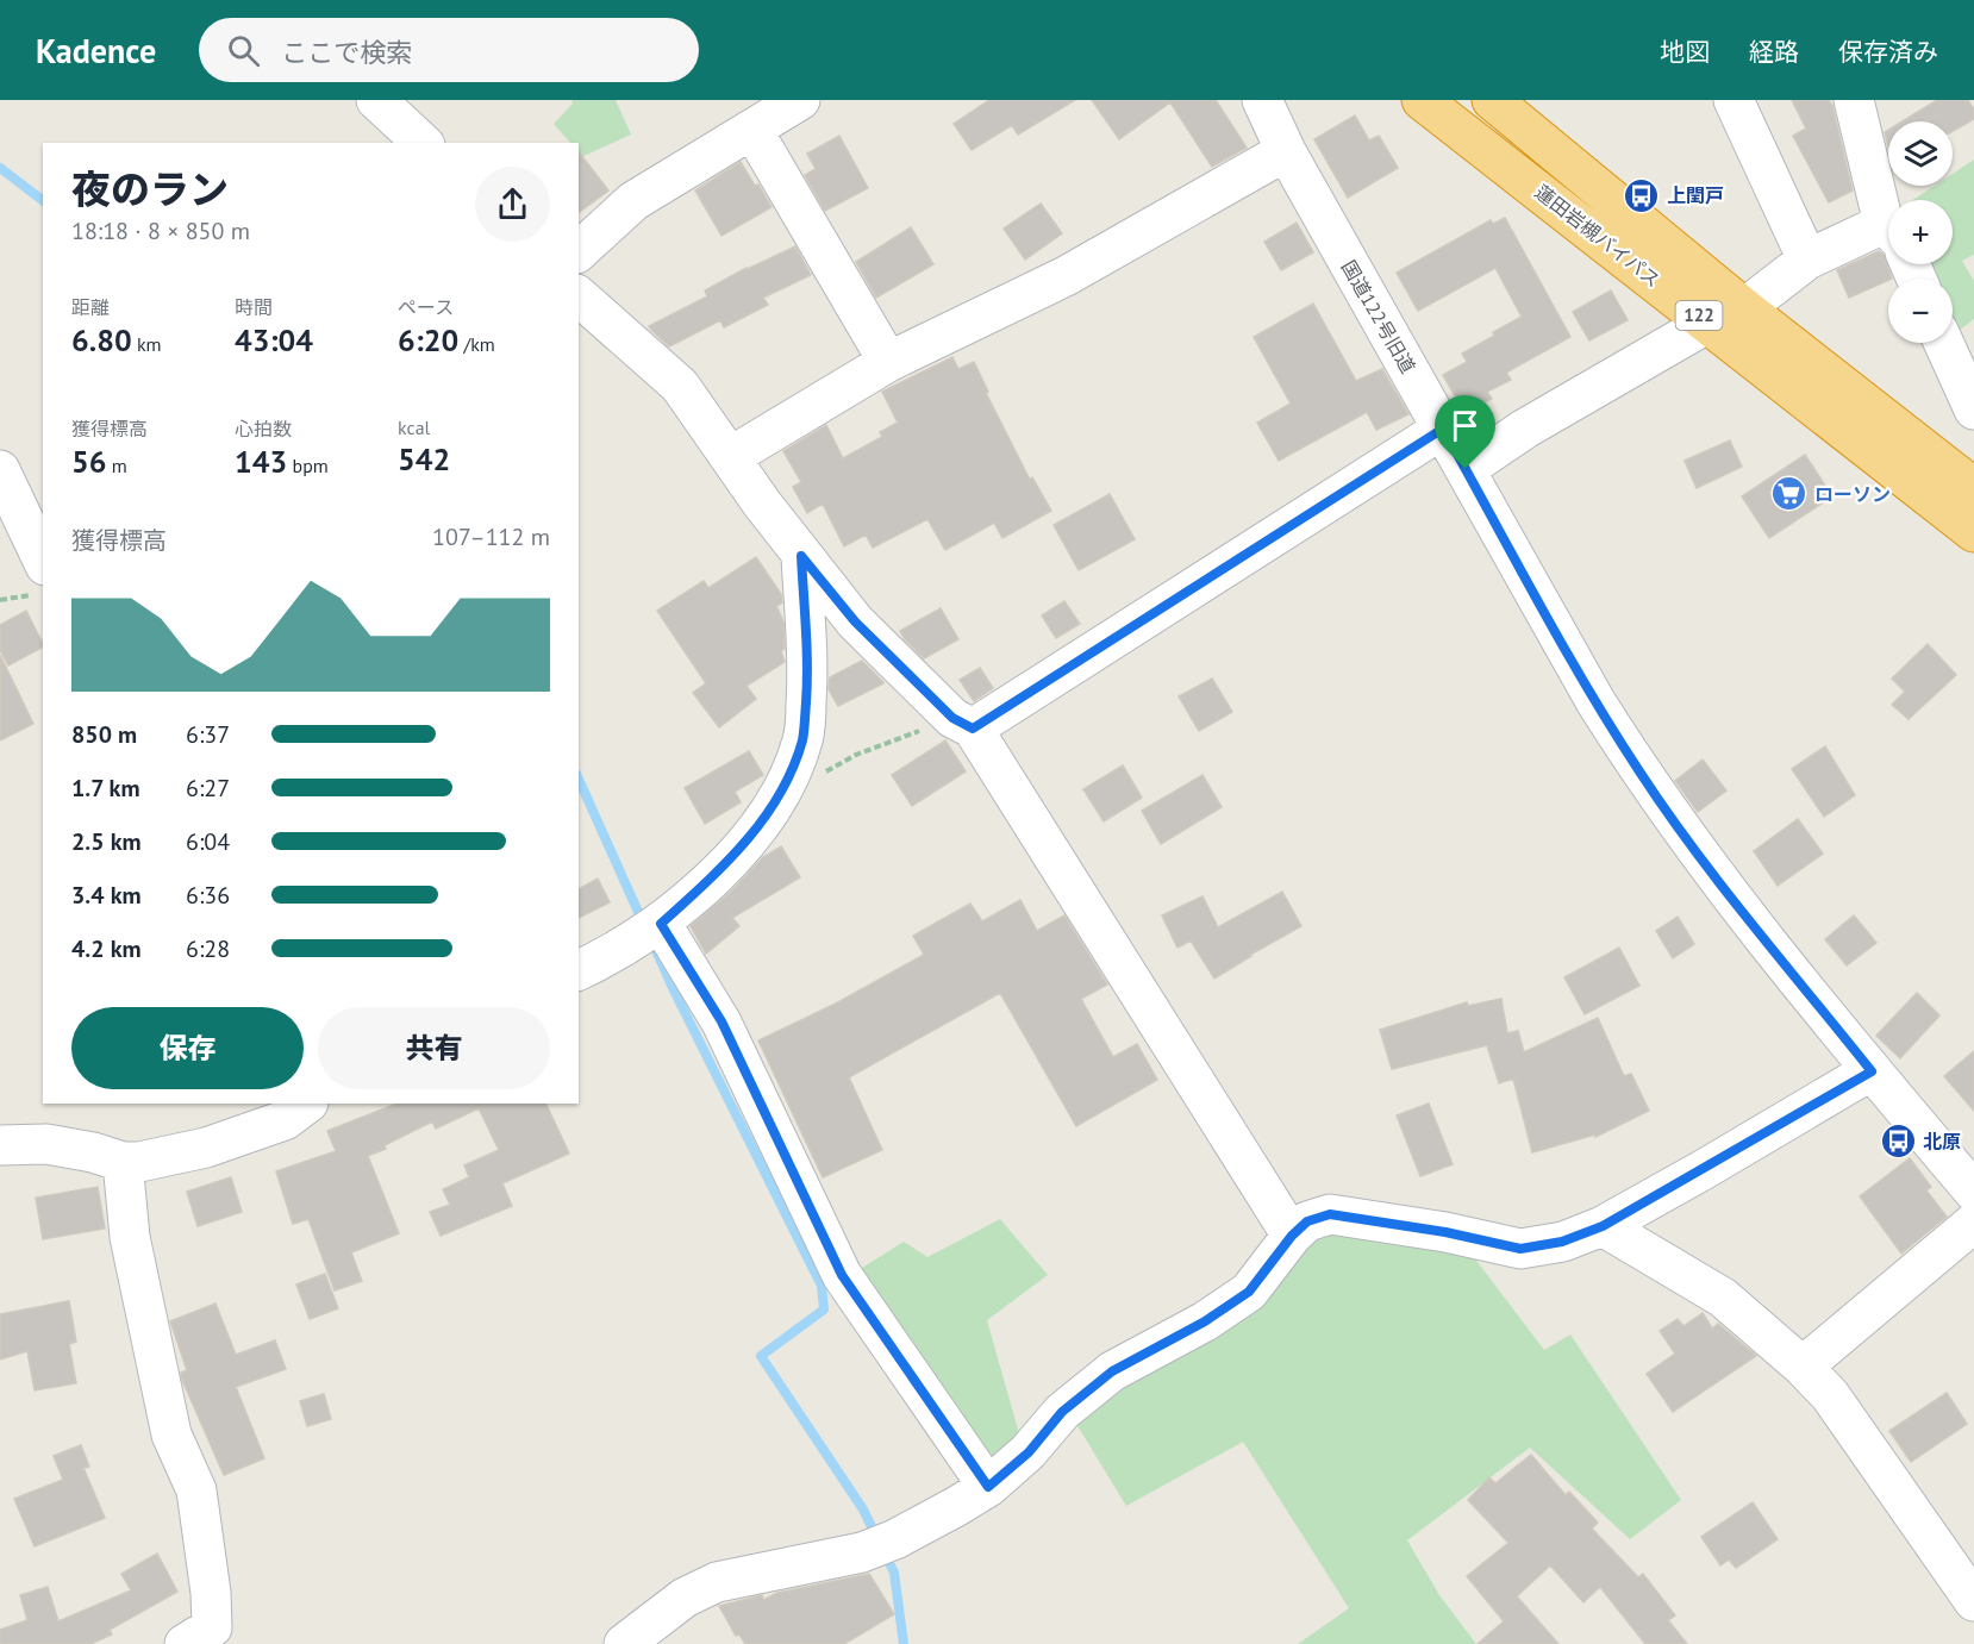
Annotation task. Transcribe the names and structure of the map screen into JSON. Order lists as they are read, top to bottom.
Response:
{
  "streets": {
    "highway": ["蓮田岩槻バイパス", "122"],
    "street": ["国道122号旧道"]
  },
  "places": {
    "bus stop": ["上閏戸", "北原"],
    "supermarket": ["ローソン"]
  },
  "page": {
    "header": "Kadence",
    "search": "ここで検索",
    "nav": ["地図", "経路", "保存済み"],
    "map_buttons": ["+", "−"],
    "heading": ["夜のラン", "18:18 · 8 × 850 m"],
    "stats": [
      ["距離", "6.80 km"],
      ["時間", "43:04"],
      ["ペース", "6:20 /km"],
      ["獲得標高", "56 m"],
      ["心拍数", "143 bpm"],
      ["kcal", "542"]
    ],
    "chart": ["獲得標高", "107–112 m"],
    "list": [
      {
        "name": "850 m",
        "note": "6:37"
      },
      {
        "name": "1.7 km",
        "note": "6:27"
      },
      {
        "name": "2.5 km",
        "note": "6:04"
      },
      {
        "name": "3.4 km",
        "note": "6:36"
      },
      {
        "name": "4.2 km",
        "note": "6:28"
      }
    ],
    "buttons": ["保存", "共有"]
  }
}
